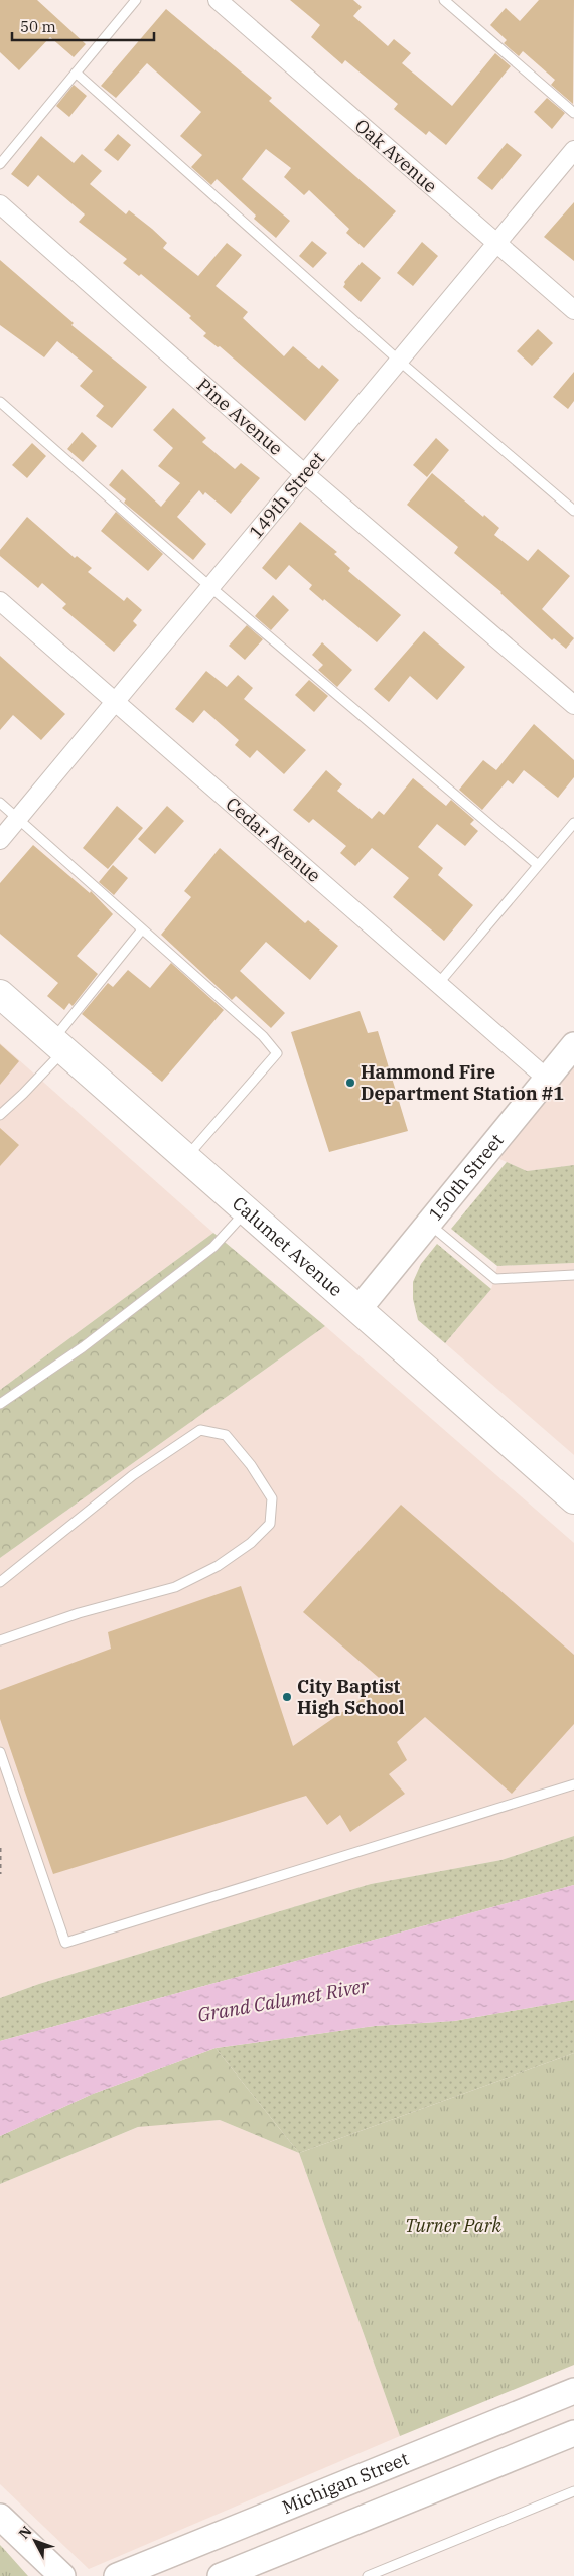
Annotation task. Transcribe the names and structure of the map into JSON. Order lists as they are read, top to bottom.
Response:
{
  "streets": {
    "main road": ["150th Street", "Calumet Avenue", "Michigan Street"],
    "street": [
      "Oak Avenue",
      "Pine Avenue",
      "149th Street",
      "Cedar Avenue"
    ]
  },
  "crossings": [
    ["Oak Avenue", "149th Street"],
    ["Pine Avenue", "149th Street"],
    ["149th Street", "Cedar Avenue"],
    ["Cedar Avenue", "150th Street"],
    ["150th Street", "Calumet Avenue"]
  ],
  "water": ["Grand Calumet River"],
  "parks": ["Turner Park"],
  "places": ["Hammond Fire Department Station #1", "City Baptist High School"],
  "scale_bar": "50 m",
  "north": "top left"
}
